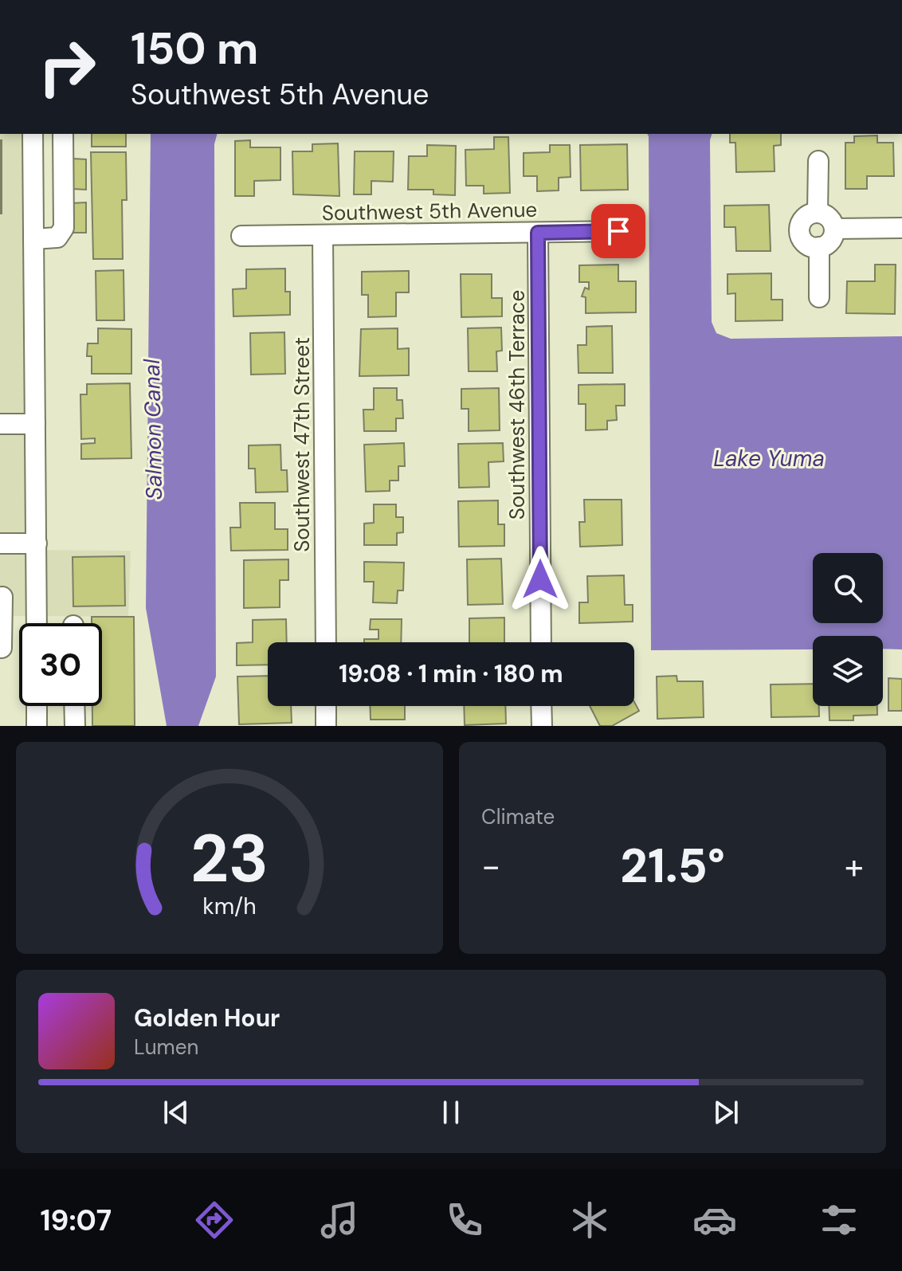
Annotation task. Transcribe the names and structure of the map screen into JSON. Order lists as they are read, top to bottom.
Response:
{
  "streets": {
    "street": ["Southwest 5th Avenue", "Southwest 46th Terrace", "Southwest 47th Street"]
  },
  "crossings": [
    ["Southwest 5th Avenue", "Southwest 46th Terrace"],
    ["Southwest 5th Avenue", "Southwest 47th Street"]
  ],
  "water": ["Salmon Canal", "Lake Yuma"],
  "page": {
    "turn": ["150 m", "Southwest 5th Avenue"],
    "limit": "30",
    "trip": "19:08 · 1 min · 180 m",
    "tile": "Climate",
    "heat": ["−", "21.5°", "+"],
    "song": ["Golden Hour", "Lumen"],
    "tabs": "19:07",
    "gauge": ["23", "km/h"]
  }
}
